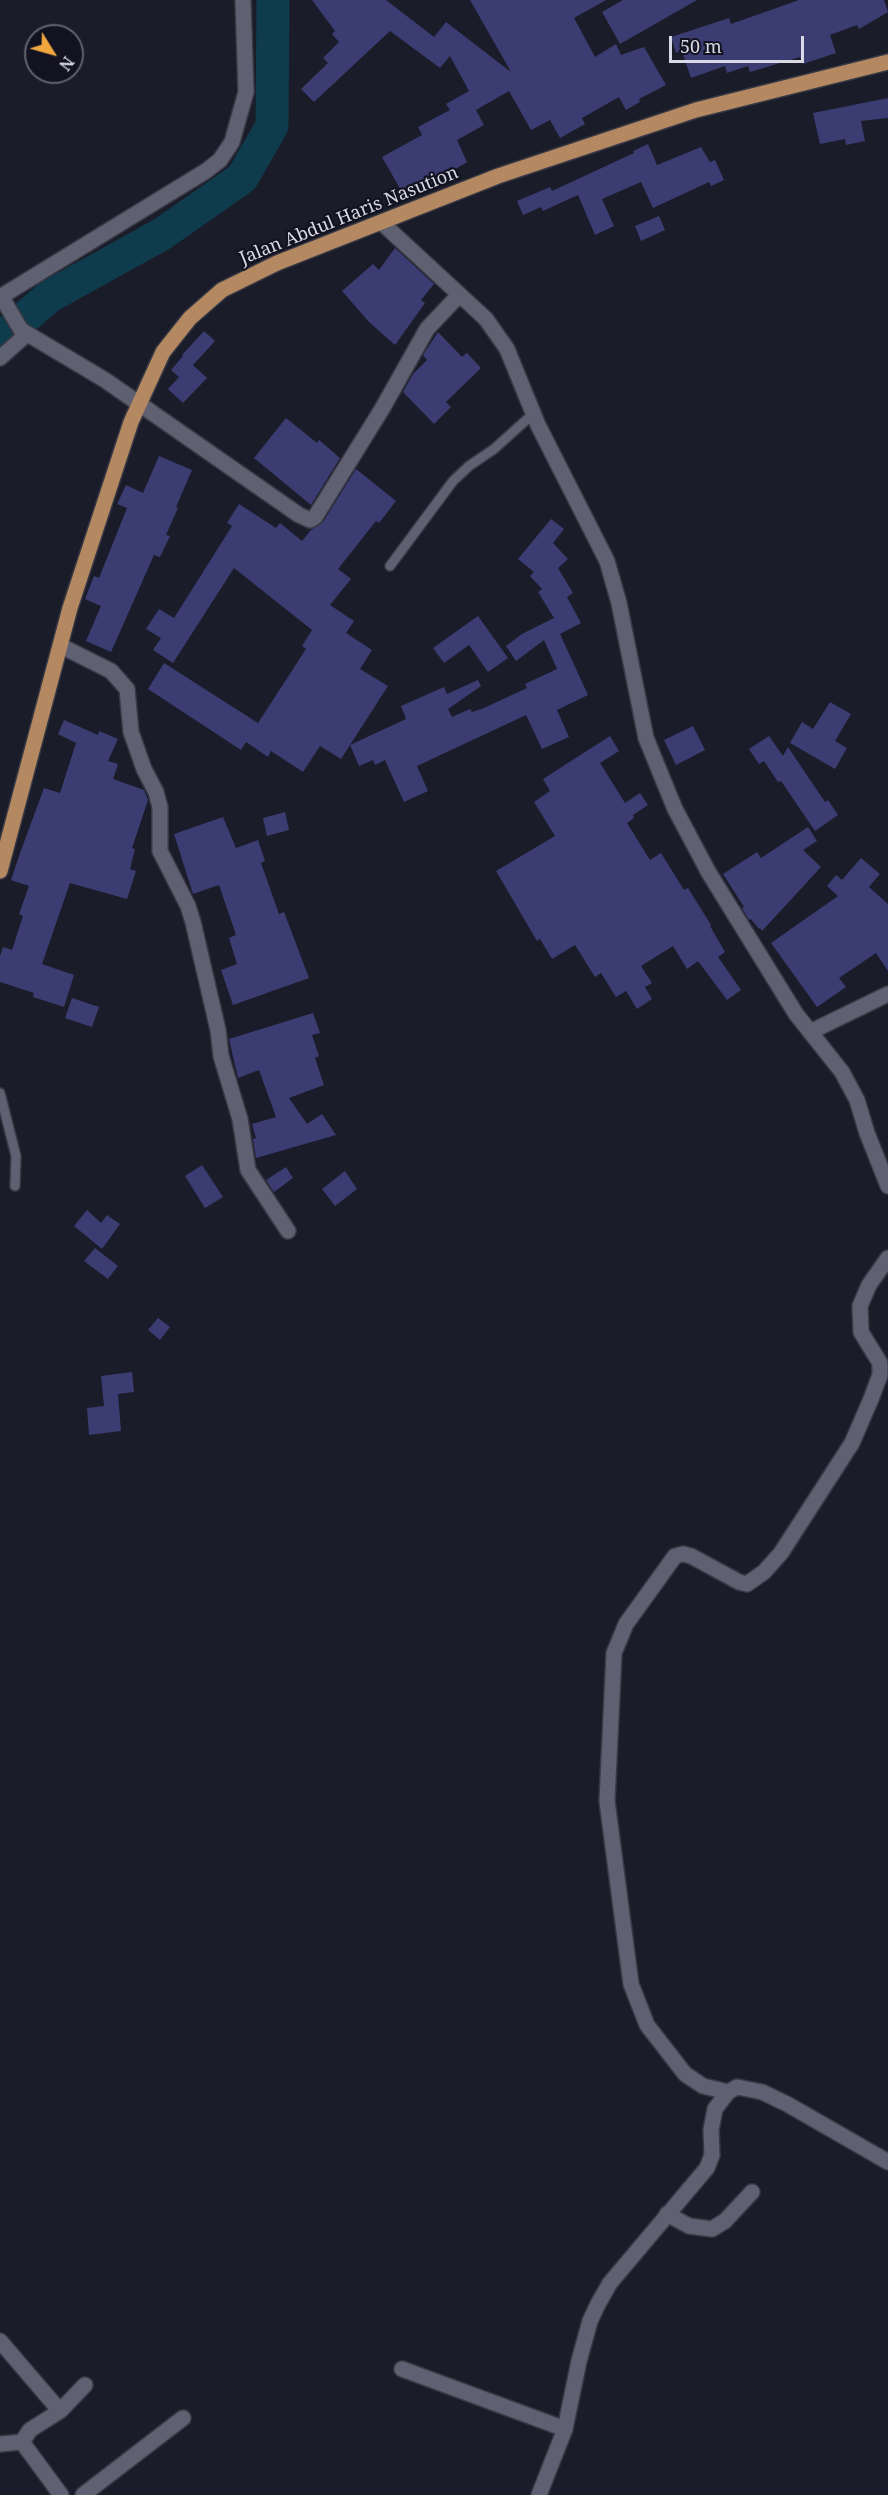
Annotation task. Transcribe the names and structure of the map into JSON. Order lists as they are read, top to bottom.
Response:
{
  "streets": {
    "main road": ["Jalan Abdul Haris Nasution"]
  },
  "scale_bar": "50 m",
  "north": "bottom right"
}
